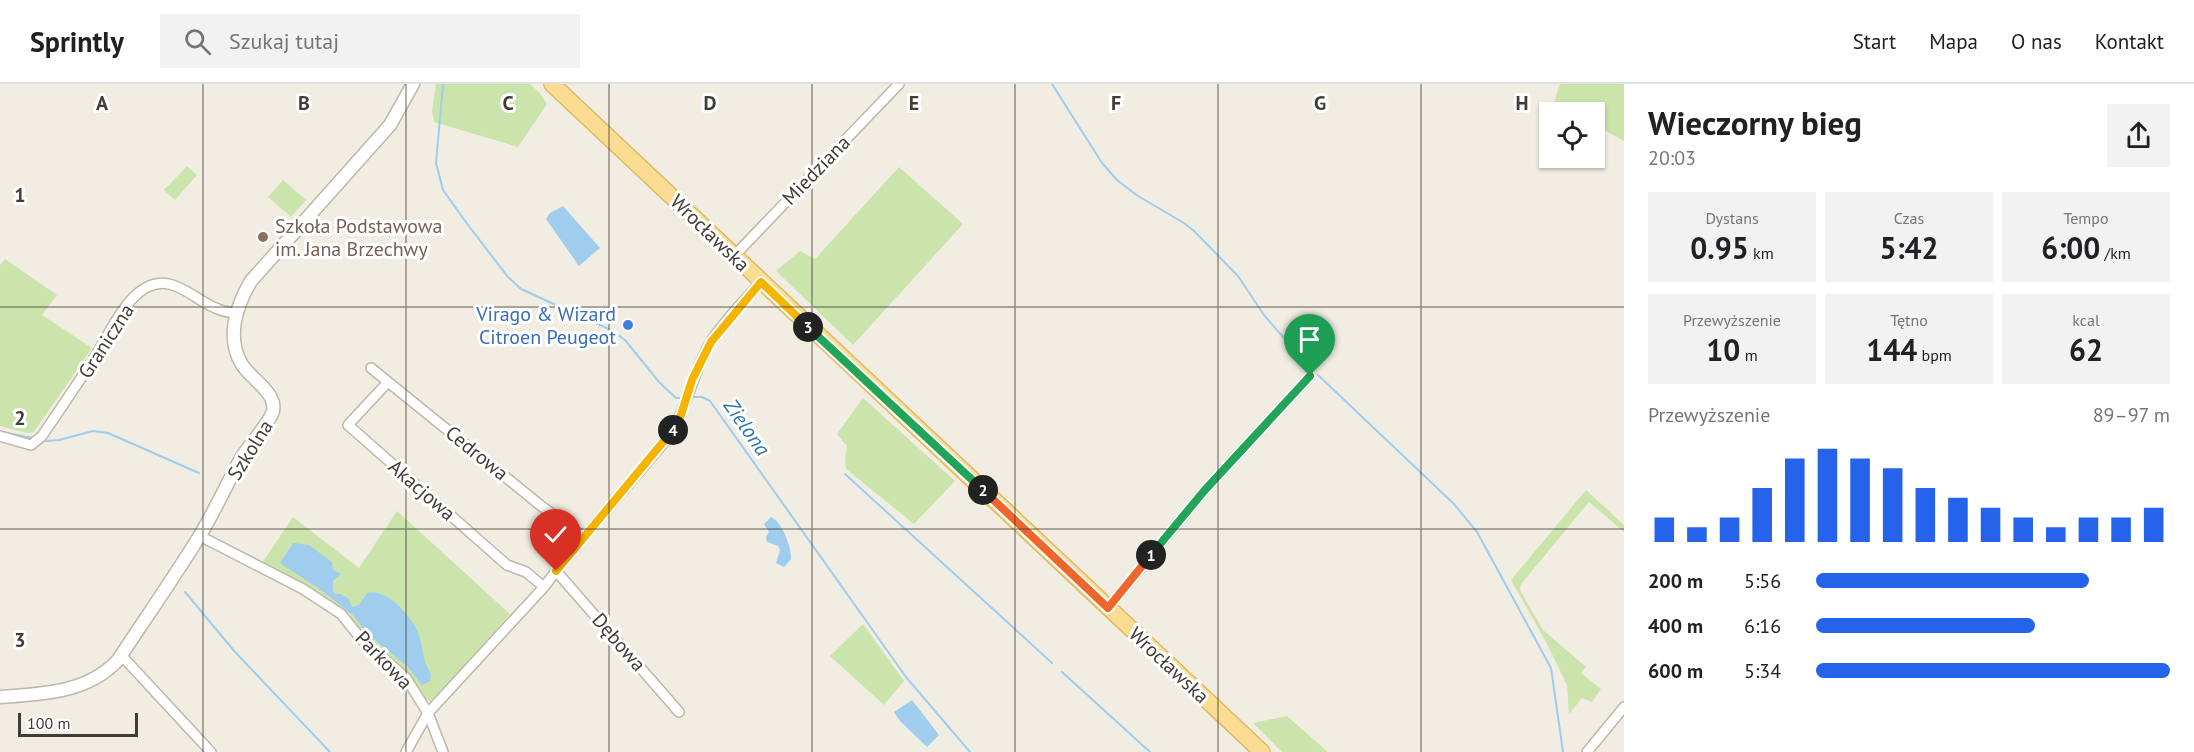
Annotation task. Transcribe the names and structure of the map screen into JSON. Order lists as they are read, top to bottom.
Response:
{
  "streets": {
    "main road": ["Wrocławska"],
    "street": [
      "Miedziana",
      "Graniczna",
      "Szkolna",
      "Cedrowa",
      "Akacjowa",
      "Dębowa",
      "Parkowa"
    ]
  },
  "crossings": [
    ["Miedziana", "Wrocławska"],
    ["Graniczna", "Szkolna"],
    ["Szkolna", "Parkowa"],
    ["Cedrowa", "Akacjowa"]
  ],
  "water": ["Zielona"],
  "places": ["Szkoła Podstawowa im. Jana Brzechwy", "Virago & Wizard Citroen Peugeot"],
  "scale_bar": "100 m",
  "page": {
    "header": "Sprintly",
    "search": "Szukaj tutaj",
    "nav": [
      "Start",
      "Mapa",
      "O nas",
      "Kontakt"
    ],
    "heading": ["Wieczorny bieg", "20:03"],
    "stats": [
      ["Dystans", "0.95 km"],
      ["Czas", "5:42"],
      ["Tempo", "6:00 /km"],
      ["Przewyższenie", "10 m"],
      ["Tętno", "144 bpm"],
      ["kcal", "62"]
    ],
    "pins": [
      "3",
      "4",
      "2",
      "1"
    ],
    "chart": ["Przewyższenie", "89–97 m"],
    "list": [
      {
        "name": "200 m",
        "note": "5:56"
      },
      {
        "name": "400 m",
        "note": "6:16"
      },
      {
        "name": "600 m",
        "note": "5:34"
      }
    ],
    "scale": "100 m"
  },
  "grid": {
    "columns": [
      "A",
      "B",
      "C",
      "D",
      "E",
      "F",
      "G",
      "H"
    ],
    "rows": ["1", "2", "3"]
  }
}
